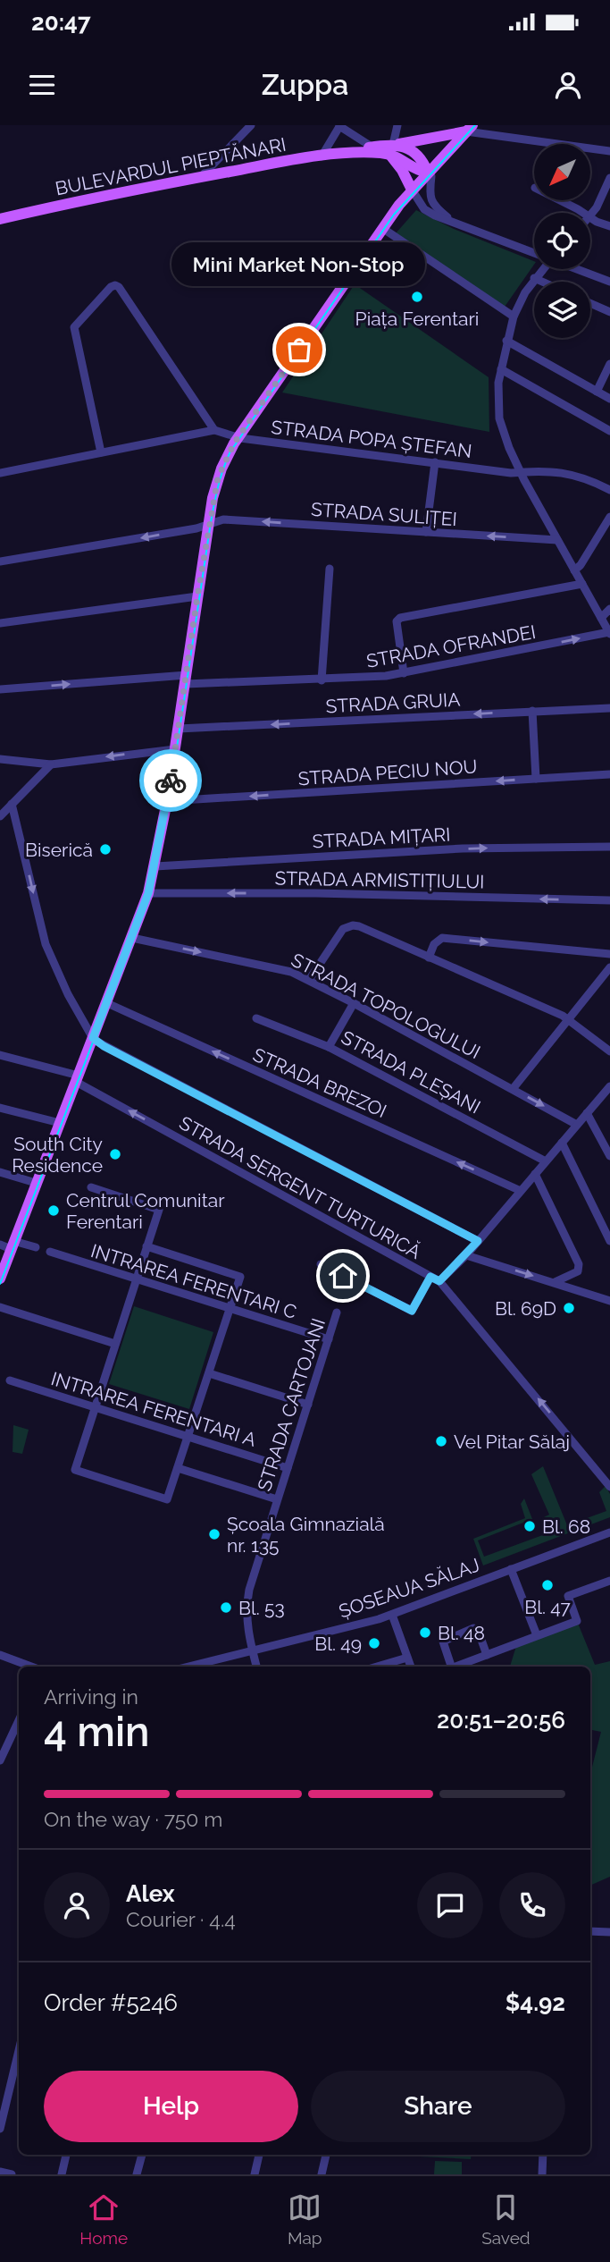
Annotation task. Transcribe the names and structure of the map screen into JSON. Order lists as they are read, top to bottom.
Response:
{
  "streets": {
    "main road": ["BULEVARDUL PIEPTĂNARI"],
    "street": [
      "STRADA POPA ȘTEFAN",
      "STRADA SULIȚEI",
      "STRADA OFRANDEI",
      "STRADA GRUIA",
      "STRADA PECIU NOU",
      "STRADA MIȚARI",
      "STRADA ARMISTIȚIULUI",
      "STRADA TOPOLOGULUI",
      "STRADA PLEȘANI",
      "STRADA BREZOI",
      "STRADA SERGENT TURTURICĂ",
      "INTRAREA FERENTARI C",
      "STRADA CARTOJANI",
      "INTRAREA FERENTARI A",
      "ȘOSEAUA SĂLAJ"
    ]
  },
  "crossings": [
    ["INTRAREA FERENTARI C", "STRADA CARTOJANI"],
    ["STRADA CARTOJANI", "INTRAREA FERENTARI A"],
    ["STRADA CARTOJANI", "ȘOSEAUA SĂLAJ"]
  ],
  "one_way": [
    "STRADA OFRANDEI",
    "STRADA GRUIA",
    "STRADA PECIU NOU",
    "STRADA MIȚARI",
    "STRADA TOPOLOGULUI"
  ],
  "places": [
    "Piața Ferentari",
    "Mini Market Non-Stop",
    "Biserică",
    "South City Residence",
    "Centrul Comunitar Ferentari",
    "Bl. 69D",
    "Vel Pitar Sălaj",
    "Bl. 68",
    "Școala Gimnazială nr. 135",
    "Bl. 47",
    "Bl. 53",
    "Bl. 48",
    "Bl. 49"
  ],
  "north": "bottom left",
  "page": {
    "status": "20:47",
    "header": "Zuppa",
    "bubble": "Mini Market Non-Stop",
    "heading": ["4 min", "Arriving in", "20:51–20:56"],
    "panel": [
      "Alex",
      "Courier · 4.4",
      "Order #5246",
      "$4.92"
    ],
    "bar": "On the way · 750 m",
    "buttons": ["Help", "Share"],
    "tabs": ["Home", "Map", "Saved"]
  }
}
